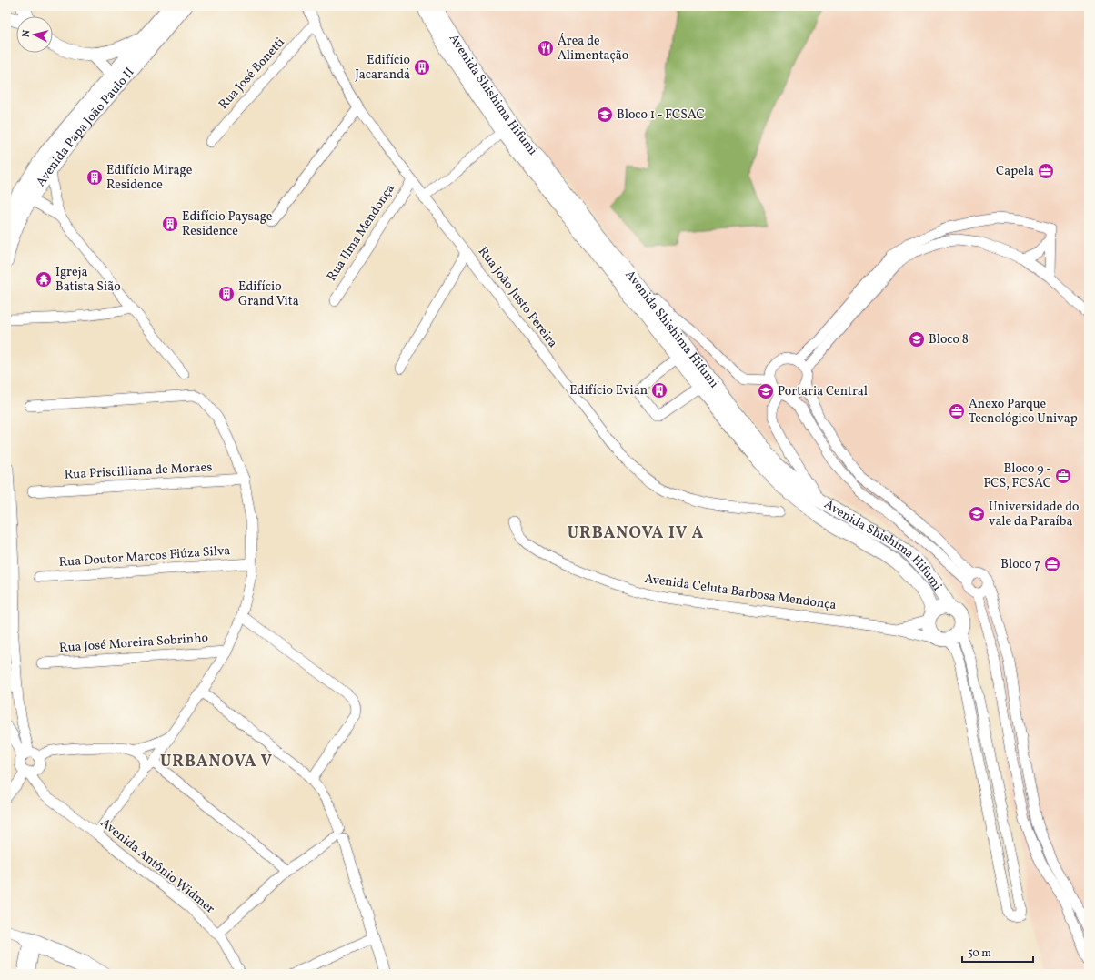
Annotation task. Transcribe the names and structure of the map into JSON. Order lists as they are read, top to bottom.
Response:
{
  "streets": {
    "street": [
      "Rua José Bonetti",
      "Avenida Shishima Hifumi",
      "Avenida Papa João Paulo II",
      "Rua Ilma Mendonça",
      "Rua João Justo Pereira",
      "Rua Priscilliana de Moraes",
      "Rua Doutor Marcos Fiúza Silva",
      "Avenida Celuta Barbosa Mendonça",
      "Rua José Moreira Sobrinho",
      "Avenida Antônio Widmer"
    ]
  },
  "crossings": [
    ["Rua José Bonetti", "Rua João Justo Pereira"],
    ["Avenida Shishima Hifumi", "Avenida Celuta Barbosa Mendonça"],
    ["Rua Ilma Mendonça", "Rua João Justo Pereira"]
  ],
  "districts": ["URBANOVA IV A", "URBANOVA V"],
  "places": {
    "restaurant": ["Área de Alimentação"],
    "building": [
      "Edifício Jacarandá",
      "Edifício Mirage Residence",
      "Edifício Paysage Residence",
      "Edifício Grand Vita",
      "Edifício Evian"
    ],
    "school or university": [
      "Bloco 1 - FCSAC",
      "Bloco 8",
      "Portaria Central",
      "Universidade do vale da Paraíba"
    ],
    "office": [
      "Capela",
      "Anexo Parque Tecnológico Univap",
      "Bloco 9 - FCS, FCSAC",
      "Bloco 7"
    ],
    "temple": ["Igreja Batista Sião"]
  },
  "scale_bar": "50 m",
  "north": "left"
}
